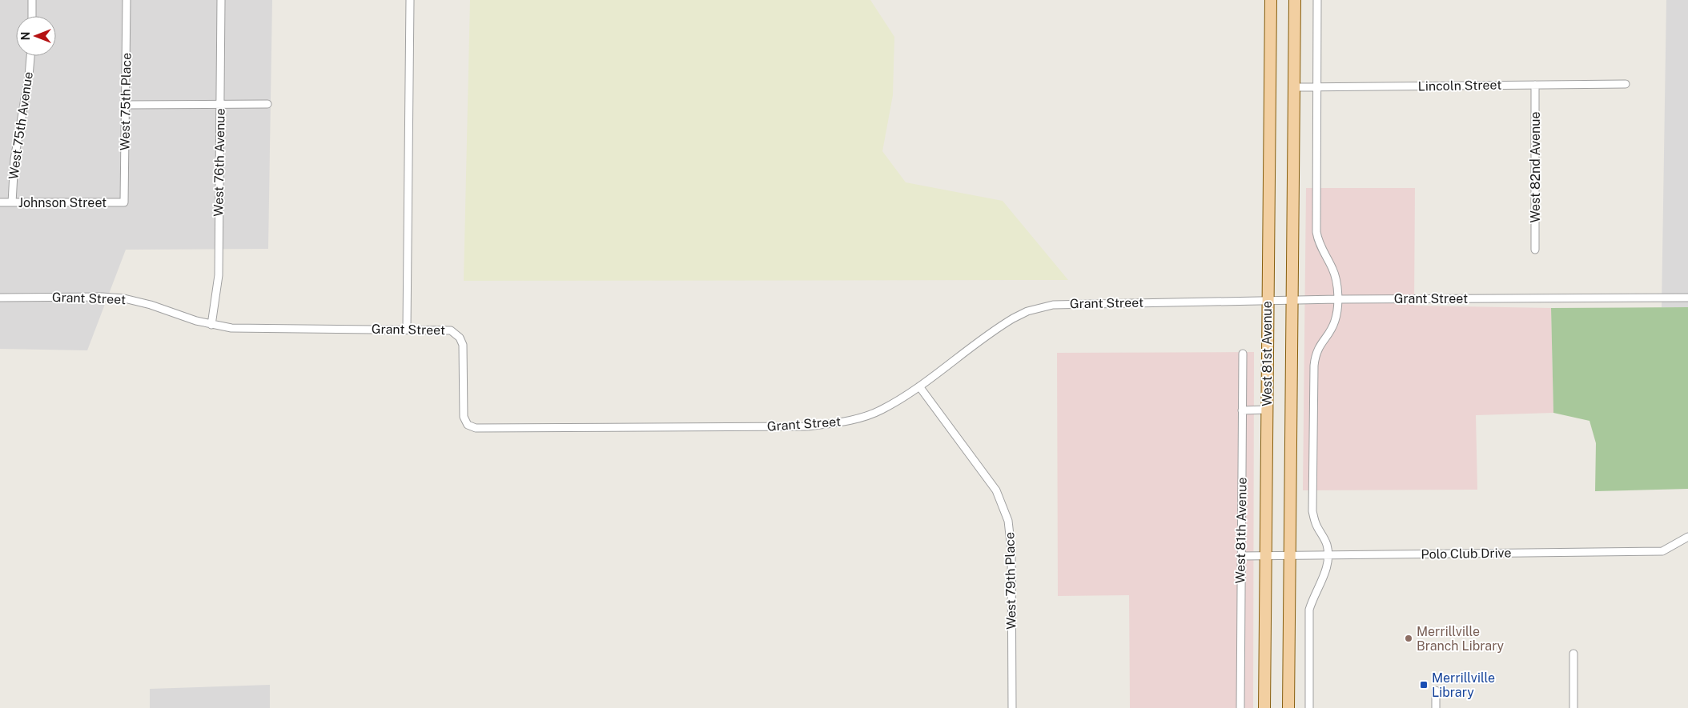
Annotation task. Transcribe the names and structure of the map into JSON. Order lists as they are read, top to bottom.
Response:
{
  "streets": {
    "main road": ["West 81st Avenue"],
    "street": [
      "Lincoln Street",
      "West 75th Place",
      "West 75th Avenue",
      "West 76th Avenue",
      "West 82nd Avenue",
      "Johnson Street",
      "Grant Street",
      "West 81th Avenue",
      "Polo Club Drive",
      "West 79th Place"
    ]
  },
  "crossings": [
    ["Lincoln Street", "West 82nd Avenue"],
    ["Lincoln Street", "West 81st Avenue"],
    ["West 75th Place", "Johnson Street"],
    ["West 75th Avenue", "Johnson Street"],
    ["West 76th Avenue", "Grant Street"],
    ["Grant Street", "West 81st Avenue"],
    ["Grant Street", "West 79th Place"],
    ["West 81st Avenue", "Polo Club Drive"],
    ["West 81th Avenue", "Polo Club Drive"]
  ],
  "places": {
    "other": ["Merrillville Branch Library"],
    "transit": ["Merrillville Library"]
  },
  "north": "left"
}
